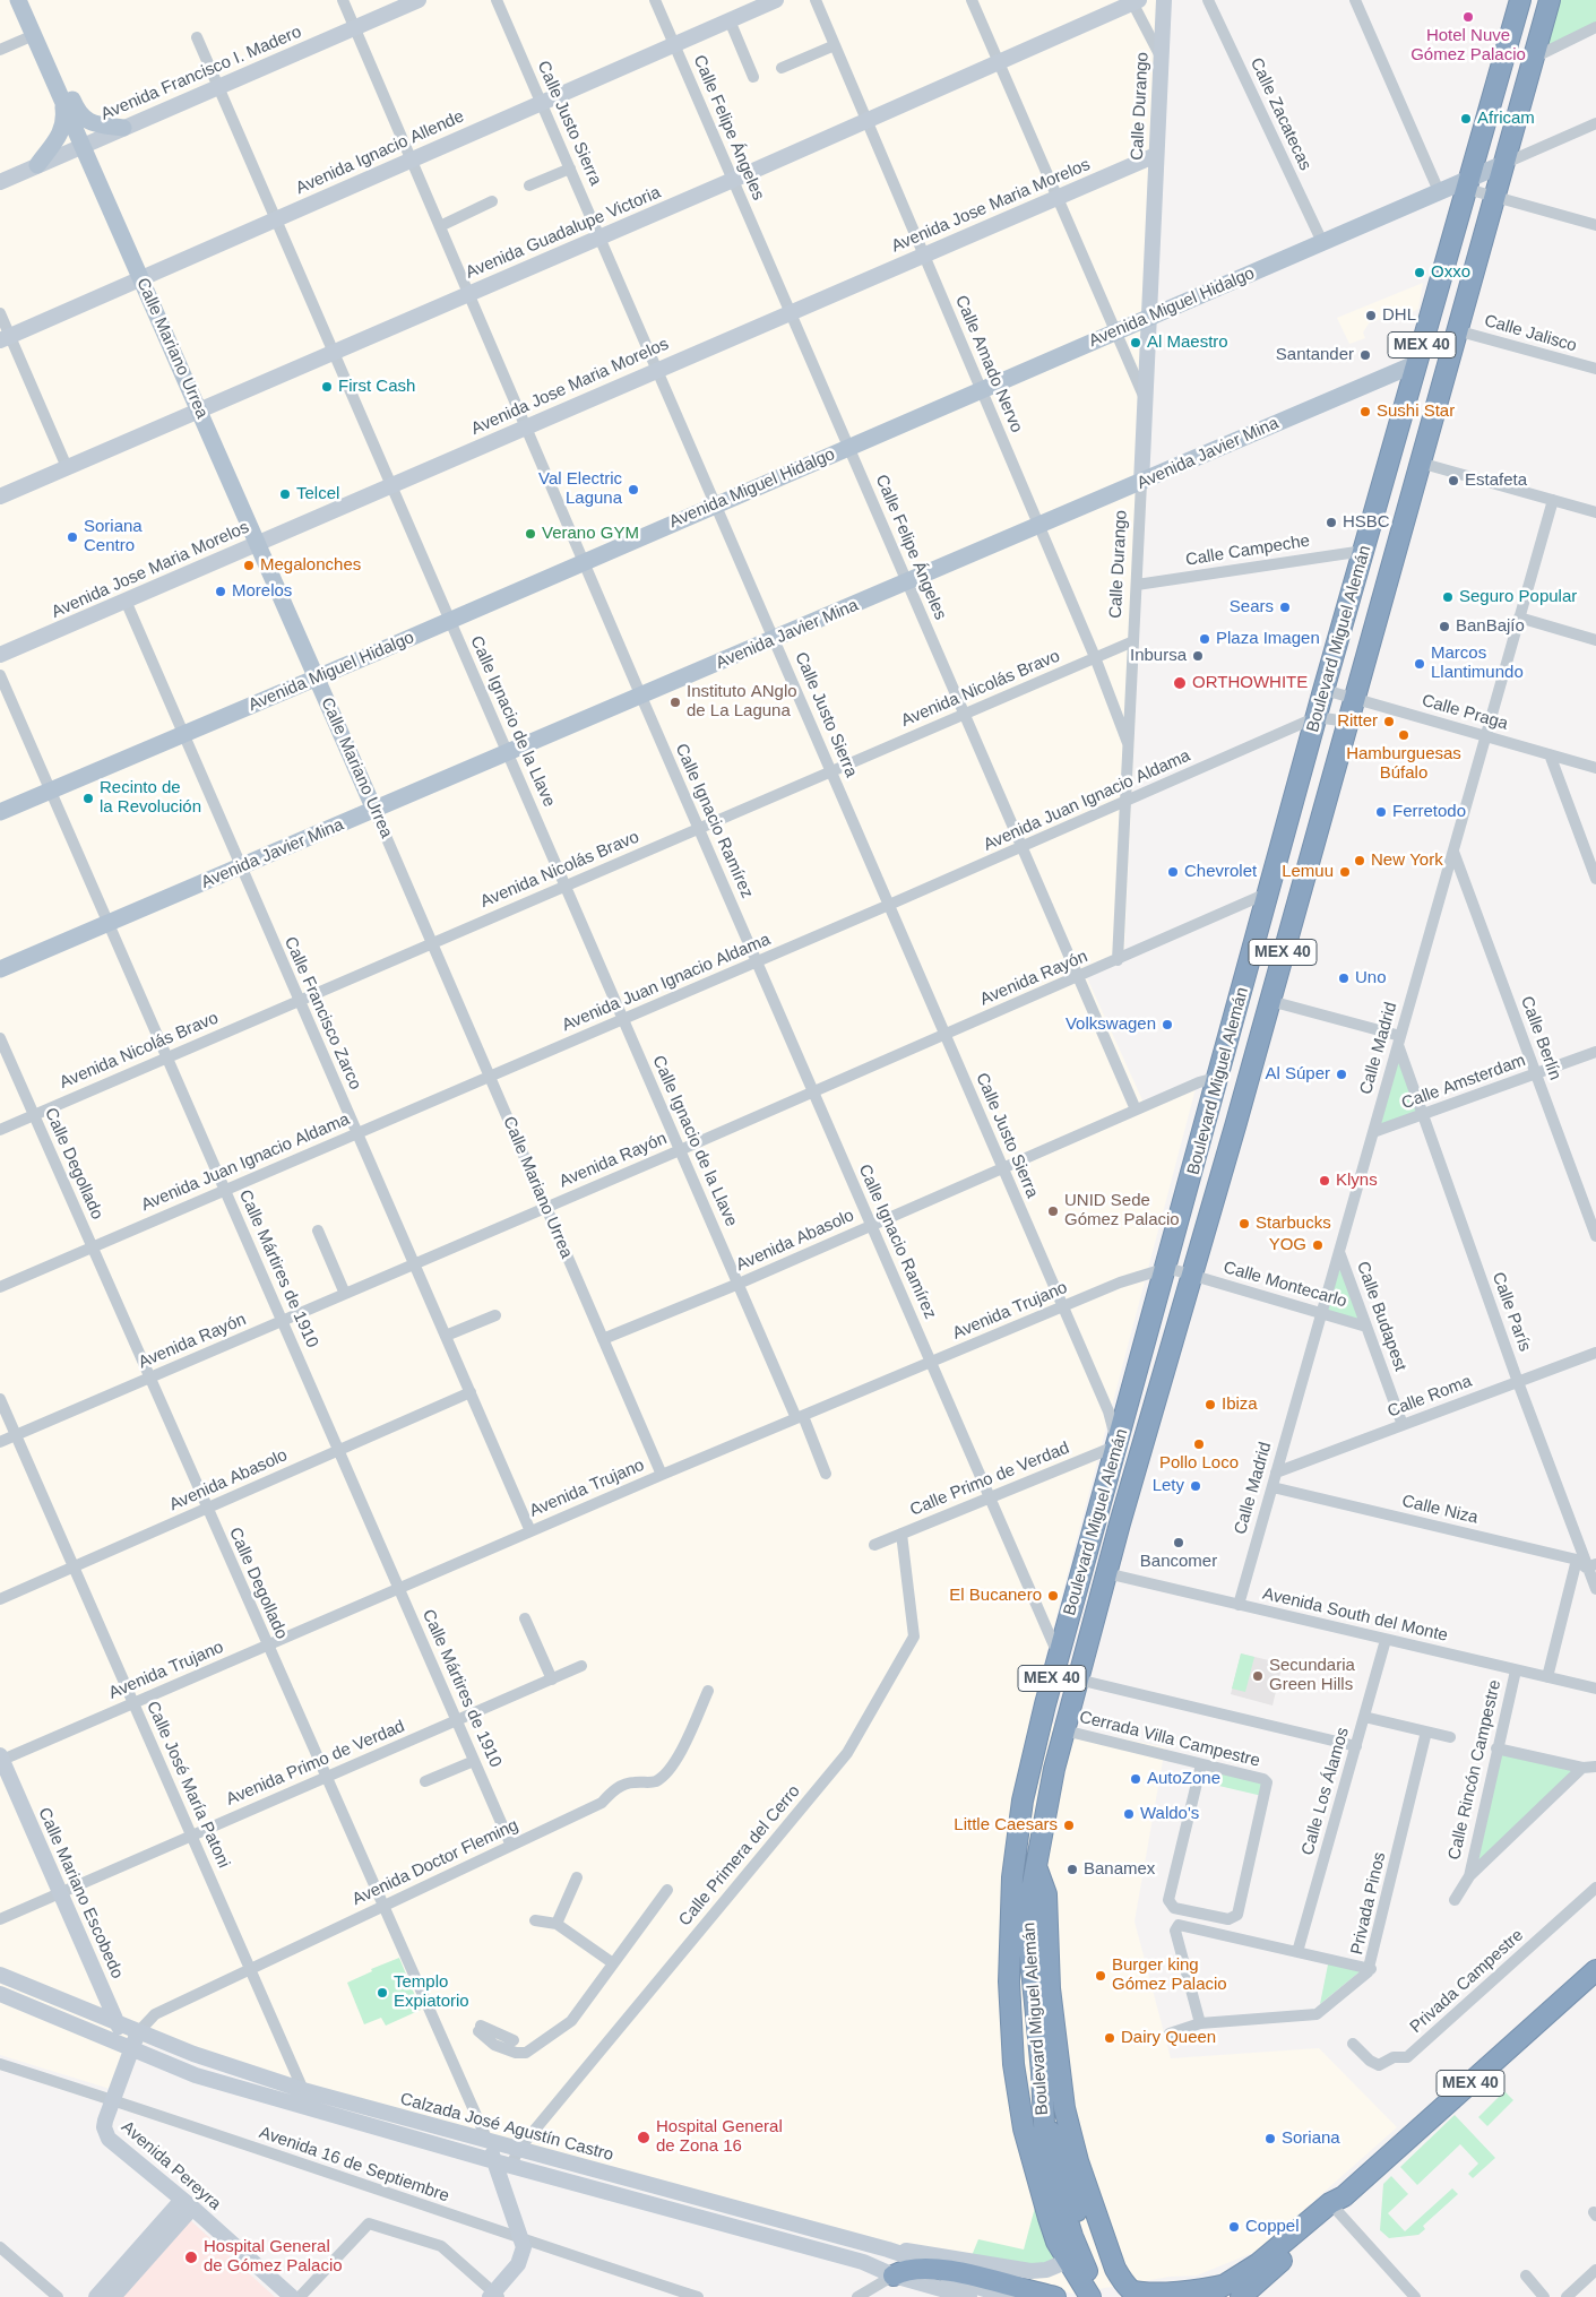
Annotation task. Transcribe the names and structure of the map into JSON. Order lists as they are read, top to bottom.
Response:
{
  "streets": {
    "highway": ["MEX 40", "Boulevard Miguel Alemán"],
    "main road": [
      "Avenida Francisco I. Madero",
      "Calle Durango",
      "Avenida Ignacio Allende",
      "Avenida Jose Maria Morelos",
      "Avenida Guadalupe Victoria",
      "Avenida Miguel Hidalgo",
      "Calle Mariano Urrea",
      "Avenida Javier Mina",
      "Calle Mariano Escobedo",
      "Calzada José Agustín Castro",
      "Avenida Pereyra"
    ],
    "street": [
      "Calle Zacatecas",
      "Calle Justo Sierra",
      "Calle Felipe Ángeles",
      "Calle Jalisco",
      "Calle Amado Nervo",
      "Calle Campeche",
      "Avenida Nicolás Bravo",
      "Calle Praga",
      "Calle Ignacio de la Llave",
      "Avenida Juan Ignacio Aldama",
      "Calle Ignacio Ramírez",
      "Avenida Rayón",
      "Calle Francisco Zarco",
      "Calle Berlín",
      "Calle Madrid",
      "Calle Amsterdam",
      "Calle Degollado",
      "Avenida Abasolo",
      "Calle Mártires de 1910",
      "Calle Montecarlo",
      "Avenida Trujano",
      "Calle París",
      "Calle Budapest",
      "Calle Roma",
      "Calle Primo de Verdad",
      "Calle Niza",
      "Avenida South del Monte",
      "Cerrada Villa Campestre",
      "Avenida Primo de Verdad",
      "Calle Rincón Campestre",
      "Calle José María Patoni",
      "Calle Los Álamos",
      "Calle Primera del Cerro",
      "Avenida Doctor Fleming",
      "Privada Pinos",
      "Privada Campestre",
      "Avenida 16 de Septiembre"
    ]
  },
  "crossings": [
    ["Avenida Francisco I. Madero", "Calle Mariano Urrea"],
    ["Avenida Francisco I. Madero", "Calle Ignacio de la Llave"],
    ["Avenida Francisco I. Madero", "Calle Ignacio Ramírez"],
    ["Calle Durango", "Avenida Jose Maria Morelos"],
    ["Calle Durango", "Avenida Miguel Hidalgo"],
    ["Calle Durango", "Calle Amado Nervo"],
    ["Calle Durango", "Avenida Javier Mina"],
    ["Calle Durango", "Calle Campeche"],
    ["Calle Durango", "Avenida Nicolás Bravo"],
    ["Calle Durango", "Avenida Juan Ignacio Aldama"],
    ["Calle Durango", "Avenida Rayón"],
    ["Calle Zacatecas", "Avenida Miguel Hidalgo"],
    ["Calle Justo Sierra", "Avenida Ignacio Allende"],
    ["Calle Justo Sierra", "Avenida Jose Maria Morelos"],
    ["Calle Justo Sierra", "Avenida Guadalupe Victoria"],
    ["Calle Justo Sierra", "Avenida Miguel Hidalgo"],
    ["Calle Justo Sierra", "Avenida Javier Mina"],
    ["Calle Justo Sierra", "Boulevard Miguel Alemán"],
    ["Calle Justo Sierra", "Avenida Nicolás Bravo"],
    ["Calle Justo Sierra", "Avenida Juan Ignacio Aldama"],
    ["Calle Justo Sierra", "Avenida Rayón"],
    ["Calle Justo Sierra", "Avenida Abasolo"],
    ["Calle Justo Sierra", "Avenida Trujano"],
    ["Calle Justo Sierra", "Calle Primo de Verdad"],
    ["Calle Felipe Ángeles", "Avenida Ignacio Allende"],
    ["Calle Felipe Ángeles", "Avenida Jose Maria Morelos"],
    ["Calle Felipe Ángeles", "Avenida Guadalupe Victoria"],
    ["Calle Felipe Ángeles", "Avenida Miguel Hidalgo"],
    ["Calle Felipe Ángeles", "Avenida Javier Mina"],
    ["Calle Felipe Ángeles", "Avenida Nicolás Bravo"],
    ["Calle Felipe Ángeles", "Avenida Juan Ignacio Aldama"],
    ["Calle Felipe Ángeles", "Avenida Rayón"],
    ["Calle Felipe Ángeles", "Avenida Abasolo"],
    ["Avenida Ignacio Allende", "Calle Mariano Urrea"],
    ["Avenida Ignacio Allende", "Calle Ignacio de la Llave"],
    ["Avenida Ignacio Allende", "Calle Ignacio Ramírez"],
    ["Avenida Jose Maria Morelos", "Calle Mariano Urrea"],
    ["Avenida Jose Maria Morelos", "Calle Amado Nervo"],
    ["Avenida Jose Maria Morelos", "Calle Ignacio de la Llave"],
    ["Avenida Jose Maria Morelos", "Calle Ignacio Ramírez"],
    ["Avenida Jose Maria Morelos", "Calle Francisco Zarco"],
    ["Avenida Guadalupe Victoria", "Calle Mariano Urrea"],
    ["Avenida Guadalupe Victoria", "Calle Amado Nervo"],
    ["Avenida Guadalupe Victoria", "Calle Ignacio de la Llave"],
    ["Avenida Guadalupe Victoria", "Calle Ignacio Ramírez"],
    ["Avenida Miguel Hidalgo", "Calle Mariano Urrea"],
    ["Avenida Miguel Hidalgo", "Calle Amado Nervo"],
    ["Avenida Miguel Hidalgo", "Boulevard Miguel Alemán"],
    ["Avenida Miguel Hidalgo", "Calle Ignacio de la Llave"],
    ["Avenida Miguel Hidalgo", "Calle Ignacio Ramírez"],
    ["Avenida Miguel Hidalgo", "Calle Francisco Zarco"],
    ["Avenida Miguel Hidalgo", "Calle Mártires de 1910"],
    ["Calle Jalisco", "Boulevard Miguel Alemán"],
    ["Calle Mariano Urrea", "Avenida Javier Mina"],
    ["Calle Mariano Urrea", "Avenida Nicolás Bravo"],
    ["Calle Mariano Urrea", "Avenida Juan Ignacio Aldama"],
    ["Calle Mariano Urrea", "Avenida Rayón"],
    ["Calle Mariano Urrea", "Avenida Abasolo"],
    ["Calle Mariano Urrea", "Avenida Trujano"],
    ["Calle Amado Nervo", "Avenida Javier Mina"],
    ["Calle Amado Nervo", "Avenida Nicolás Bravo"],
    ["Avenida Javier Mina", "Boulevard Miguel Alemán"],
    ["Avenida Javier Mina", "Calle Ignacio de la Llave"],
    ["Avenida Javier Mina", "Calle Ignacio Ramírez"],
    ["Avenida Javier Mina", "Calle Francisco Zarco"],
    ["Avenida Javier Mina", "Calle Mártires de 1910"],
    ["Calle Campeche", "Boulevard Miguel Alemán"],
    ["Boulevard Miguel Alemán", "Calle Praga"],
    ["Boulevard Miguel Alemán", "Avenida Juan Ignacio Aldama"],
    ["Boulevard Miguel Alemán", "Calle Ignacio Ramírez"],
    ["Boulevard Miguel Alemán", "Avenida Rayón"],
    ["Boulevard Miguel Alemán", "Avenida Abasolo"],
    ["Boulevard Miguel Alemán", "Calle Montecarlo"],
    ["Boulevard Miguel Alemán", "Avenida Trujano"],
    ["Boulevard Miguel Alemán", "Calle Primo de Verdad"],
    ["Boulevard Miguel Alemán", "Avenida South del Monte"],
    ["Boulevard Miguel Alemán", "Cerrada Villa Campestre"],
    ["Avenida Nicolás Bravo", "Calle Ignacio de la Llave"],
    ["Avenida Nicolás Bravo", "Calle Ignacio Ramírez"],
    ["Avenida Nicolás Bravo", "Calle Francisco Zarco"],
    ["Avenida Nicolás Bravo", "Calle Degollado"],
    ["Avenida Nicolás Bravo", "Calle Mártires de 1910"],
    ["Calle Praga", "Calle Madrid"],
    ["Calle Ignacio de la Llave", "Avenida Juan Ignacio Aldama"],
    ["Calle Ignacio de la Llave", "Avenida Rayón"],
    ["Calle Ignacio de la Llave", "Avenida Abasolo"],
    ["Calle Ignacio de la Llave", "Avenida Trujano"],
    ["Avenida Juan Ignacio Aldama", "Calle Ignacio Ramírez"],
    ["Avenida Juan Ignacio Aldama", "Calle Francisco Zarco"],
    ["Avenida Juan Ignacio Aldama", "Calle Degollado"],
    ["Avenida Juan Ignacio Aldama", "Calle Mártires de 1910"],
    ["Calle Ignacio Ramírez", "Avenida Rayón"],
    ["Calle Ignacio Ramírez", "Avenida Abasolo"],
    ["Calle Ignacio Ramírez", "Avenida Trujano"],
    ["Calle Ignacio Ramírez", "Calle Primo de Verdad"],
    ["Avenida Rayón", "Calle Francisco Zarco"],
    ["Avenida Rayón", "Calle Degollado"],
    ["Avenida Rayón", "Calle Mártires de 1910"],
    ["Avenida Rayón", "Calle José María Patoni"],
    ["Calle Francisco Zarco", "Avenida Abasolo"],
    ["Calle Francisco Zarco", "Avenida Trujano"],
    ["Calle Berlín", "Calle Madrid"],
    ["Calle Berlín", "Calle Amsterdam"],
    ["Calle Madrid", "Calle Amsterdam"],
    ["Calle Madrid", "Calle Montecarlo"],
    ["Calle Madrid", "Calle París"],
    ["Calle Madrid", "Calle Budapest"],
    ["Calle Madrid", "Calle Roma"],
    ["Calle Madrid", "Calle Niza"],
    ["Calle Madrid", "Avenida South del Monte"],
    ["Calle Amsterdam", "Calle París"],
    ["Calle Degollado", "Avenida Abasolo"],
    ["Calle Degollado", "Avenida Trujano"],
    ["Calle Degollado", "Avenida Primo de Verdad"],
    ["Calle Degollado", "Avenida Doctor Fleming"],
    ["Calle Degollado", "Calzada José Agustín Castro"],
    ["Avenida Abasolo", "Calle Mártires de 1910"],
    ["Avenida Abasolo", "Calle José María Patoni"],
    ["Calle Mártires de 1910", "Avenida Trujano"],
    ["Calle Mártires de 1910", "Avenida Primo de Verdad"],
    ["Calle Mártires de 1910", "Avenida Doctor Fleming"],
    ["Calle Montecarlo", "Calle Budapest"],
    ["Avenida Trujano", "Calle José María Patoni"],
    ["Avenida Trujano", "Calle Mariano Escobedo"],
    ["Calle París", "Calle Roma"],
    ["Calle París", "Calle Niza"],
    ["Calle Budapest", "Calle Roma"],
    ["Calle Primo de Verdad", "Calle Primera del Cerro"],
    ["Avenida South del Monte", "Calle Rincón Campestre"],
    ["Avenida South del Monte", "Calle Los Álamos"],
    ["Avenida Primo de Verdad", "Calle José María Patoni"],
    ["Avenida Primo de Verdad", "Calle Mariano Escobedo"],
    ["Calle José María Patoni", "Avenida Doctor Fleming"],
    ["Calle José María Patoni", "Calzada José Agustín Castro"],
    ["Calle Primera del Cerro", "Calzada José Agustín Castro"],
    ["Avenida Doctor Fleming", "Calzada José Agustín Castro"],
    ["Avenida Doctor Fleming", "Avenida Pereyra"],
    ["Calle Mariano Escobedo", "Calzada José Agustín Castro"],
    ["Calle Mariano Escobedo", "Avenida Pereyra"],
    ["Calzada José Agustín Castro", "Avenida Pereyra"],
    ["Avenida 16 de Septiembre", "Avenida Pereyra"]
  ],
  "places": [
    "Hotel Nuve Gómez Palacio",
    "Africam",
    "Oxxo",
    "DHL",
    "Al Maestro",
    "Santander",
    "First Cash",
    "Sushi Star",
    "Estafeta",
    "Val Electric Laguna",
    "Telcel",
    "HSBC",
    "Verano GYM",
    "Soriana Centro",
    "Megalonches",
    "Morelos",
    "Seguro Popular",
    "Sears",
    "BanBajío",
    "Plaza Imagen",
    "Inbursa",
    "Marcos Llantimundo",
    "ORTHOWHITE",
    "Instituto ANglo de La Laguna",
    "Ritter",
    "Hamburguesas Búfalo",
    "Recinto de la Revolución",
    "Ferretodo",
    "New York",
    "Chevrolet",
    "Lemuu",
    "Uno",
    "Volkswagen",
    "Al Súper",
    "Klyns",
    "UNID Sede Gómez Palacio",
    "Starbucks",
    "YOG",
    "Ibiza",
    "Pollo Loco",
    "Lety",
    "Bancomer",
    "El Bucanero",
    "Secundaria Green Hills",
    "AutoZone",
    "Waldo's",
    "Little Caesars",
    "Banamex",
    "Burger king Gómez Palacio",
    "Templo Expiatorio",
    "Dairy Queen",
    "Hospital General de Zona 16",
    "Soriana",
    "Coppel",
    "Hospital General de Gómez Palacio"
  ]
}
